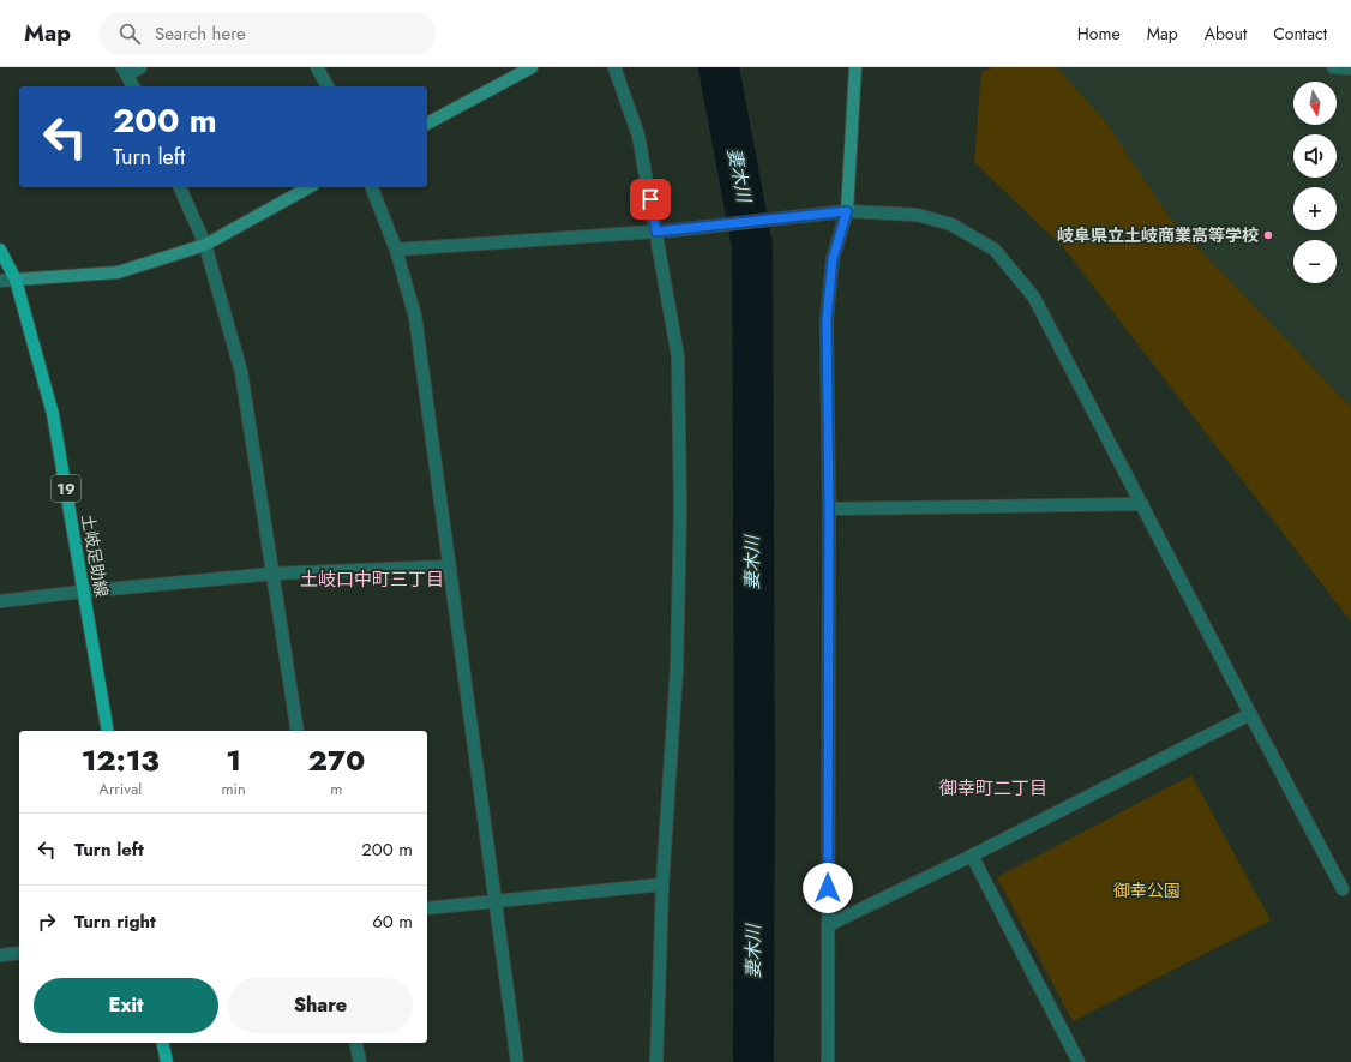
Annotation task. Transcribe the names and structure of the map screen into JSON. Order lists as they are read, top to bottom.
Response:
{
  "streets": {
    "main road": ["19", "土岐足助線"]
  },
  "districts": ["土岐口中町三丁目", "御幸町二丁目"],
  "water": ["妻木川"],
  "parks": ["御幸公園"],
  "places": ["岐阜県立土岐商業高等学校"],
  "north": "bottom",
  "page": {
    "header": "Map",
    "search": "Search here",
    "nav": [
      "Home",
      "Map",
      "About",
      "Contact"
    ],
    "map_buttons": ["+", "−"],
    "turn": ["200 m", "Turn left"],
    "eta": [
      "12:13",
      "Arrival",
      "1",
      "min",
      "270",
      "m"
    ],
    "list": [
      {
        "name": "Turn left",
        "value": "200 m"
      },
      {
        "name": "Turn right",
        "value": "60 m"
      }
    ],
    "buttons": ["Exit", "Share"]
  }
}
